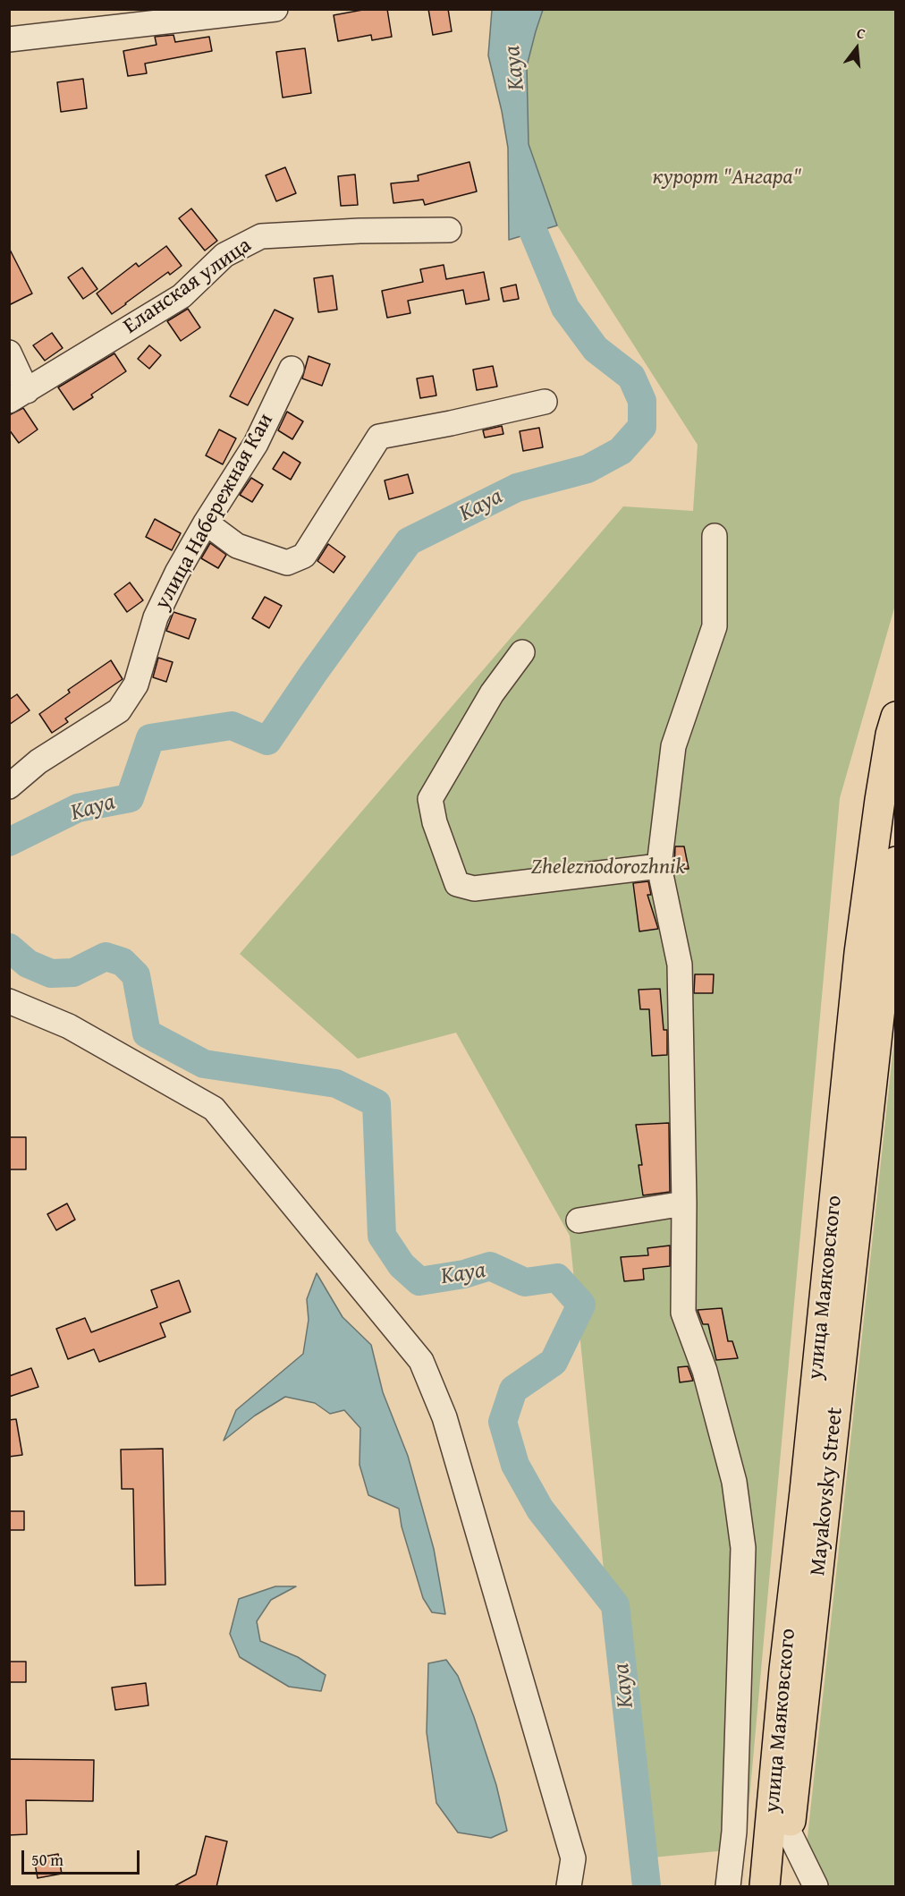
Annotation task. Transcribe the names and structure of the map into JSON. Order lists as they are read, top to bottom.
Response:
{
  "streets": {
    "main road": ["улица Маяковского", "Mayakovsky Street"],
    "street": ["Еланская улица", "улица Набережная Каи"]
  },
  "crossings": [
    ["улица Маяковского", "Mayakovsky Street"]
  ],
  "water": ["Kaya"],
  "parks": ["курорт \"Ангара\"", "Zheleznodorozhnik"],
  "scale_bar": "50 m",
  "north": "top"
}
